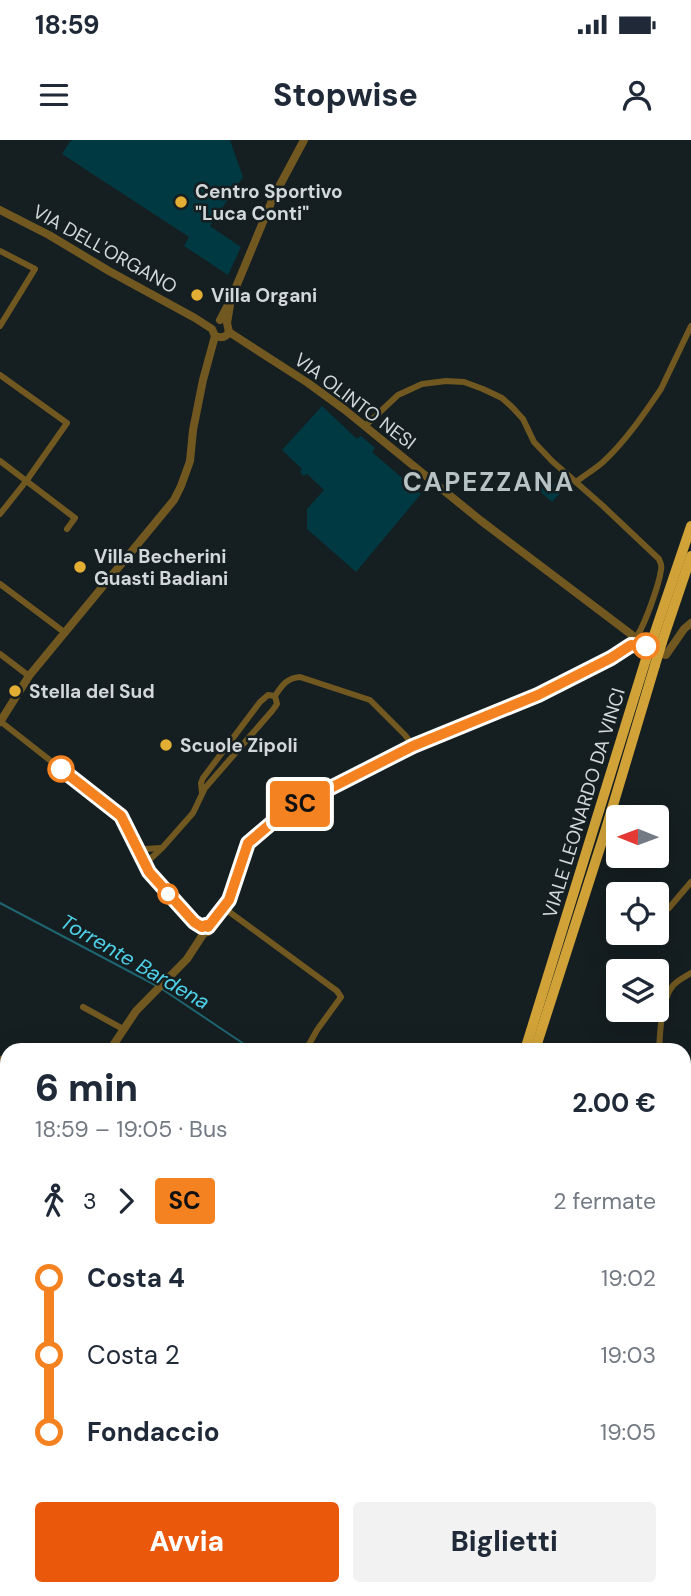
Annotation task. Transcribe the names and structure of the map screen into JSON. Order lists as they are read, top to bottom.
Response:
{
  "streets": {
    "highway": ["VIALE LEONARDO DA VINCI"],
    "street": ["VIA DELL'ORGANO", "VIA OLINTO NESI"]
  },
  "crossings": [
    ["VIA DELL'ORGANO", "VIA OLINTO NESI"],
    ["VIA OLINTO NESI", "VIALE LEONARDO DA VINCI"]
  ],
  "districts": ["CAPEZZANA"],
  "water": ["Torrente Bardena"],
  "places": [
    "Centro Sportivo \"Luca Conti\"",
    "Villa Organi",
    "Villa Becherini Guasti Badiani",
    "Stella del Sud",
    "Scuole Zipoli"
  ],
  "lines": ["bus line SC"],
  "north": "left",
  "page": {
    "status": "18:59",
    "header": "Stopwise",
    "on_map": "SC",
    "heading": ["6 min", "18:59 – 19:05 · Bus", "2.00 €"],
    "legs": ["3", "SC", "2 fermate"],
    "list": [
      {
        "name": "Costa 4",
        "value": "19:02"
      },
      {
        "name": "Costa 2",
        "value": "19:03"
      },
      {
        "name": "Fondaccio",
        "value": "19:05"
      }
    ],
    "buttons": ["Avvia", "Biglietti"]
  }
}
